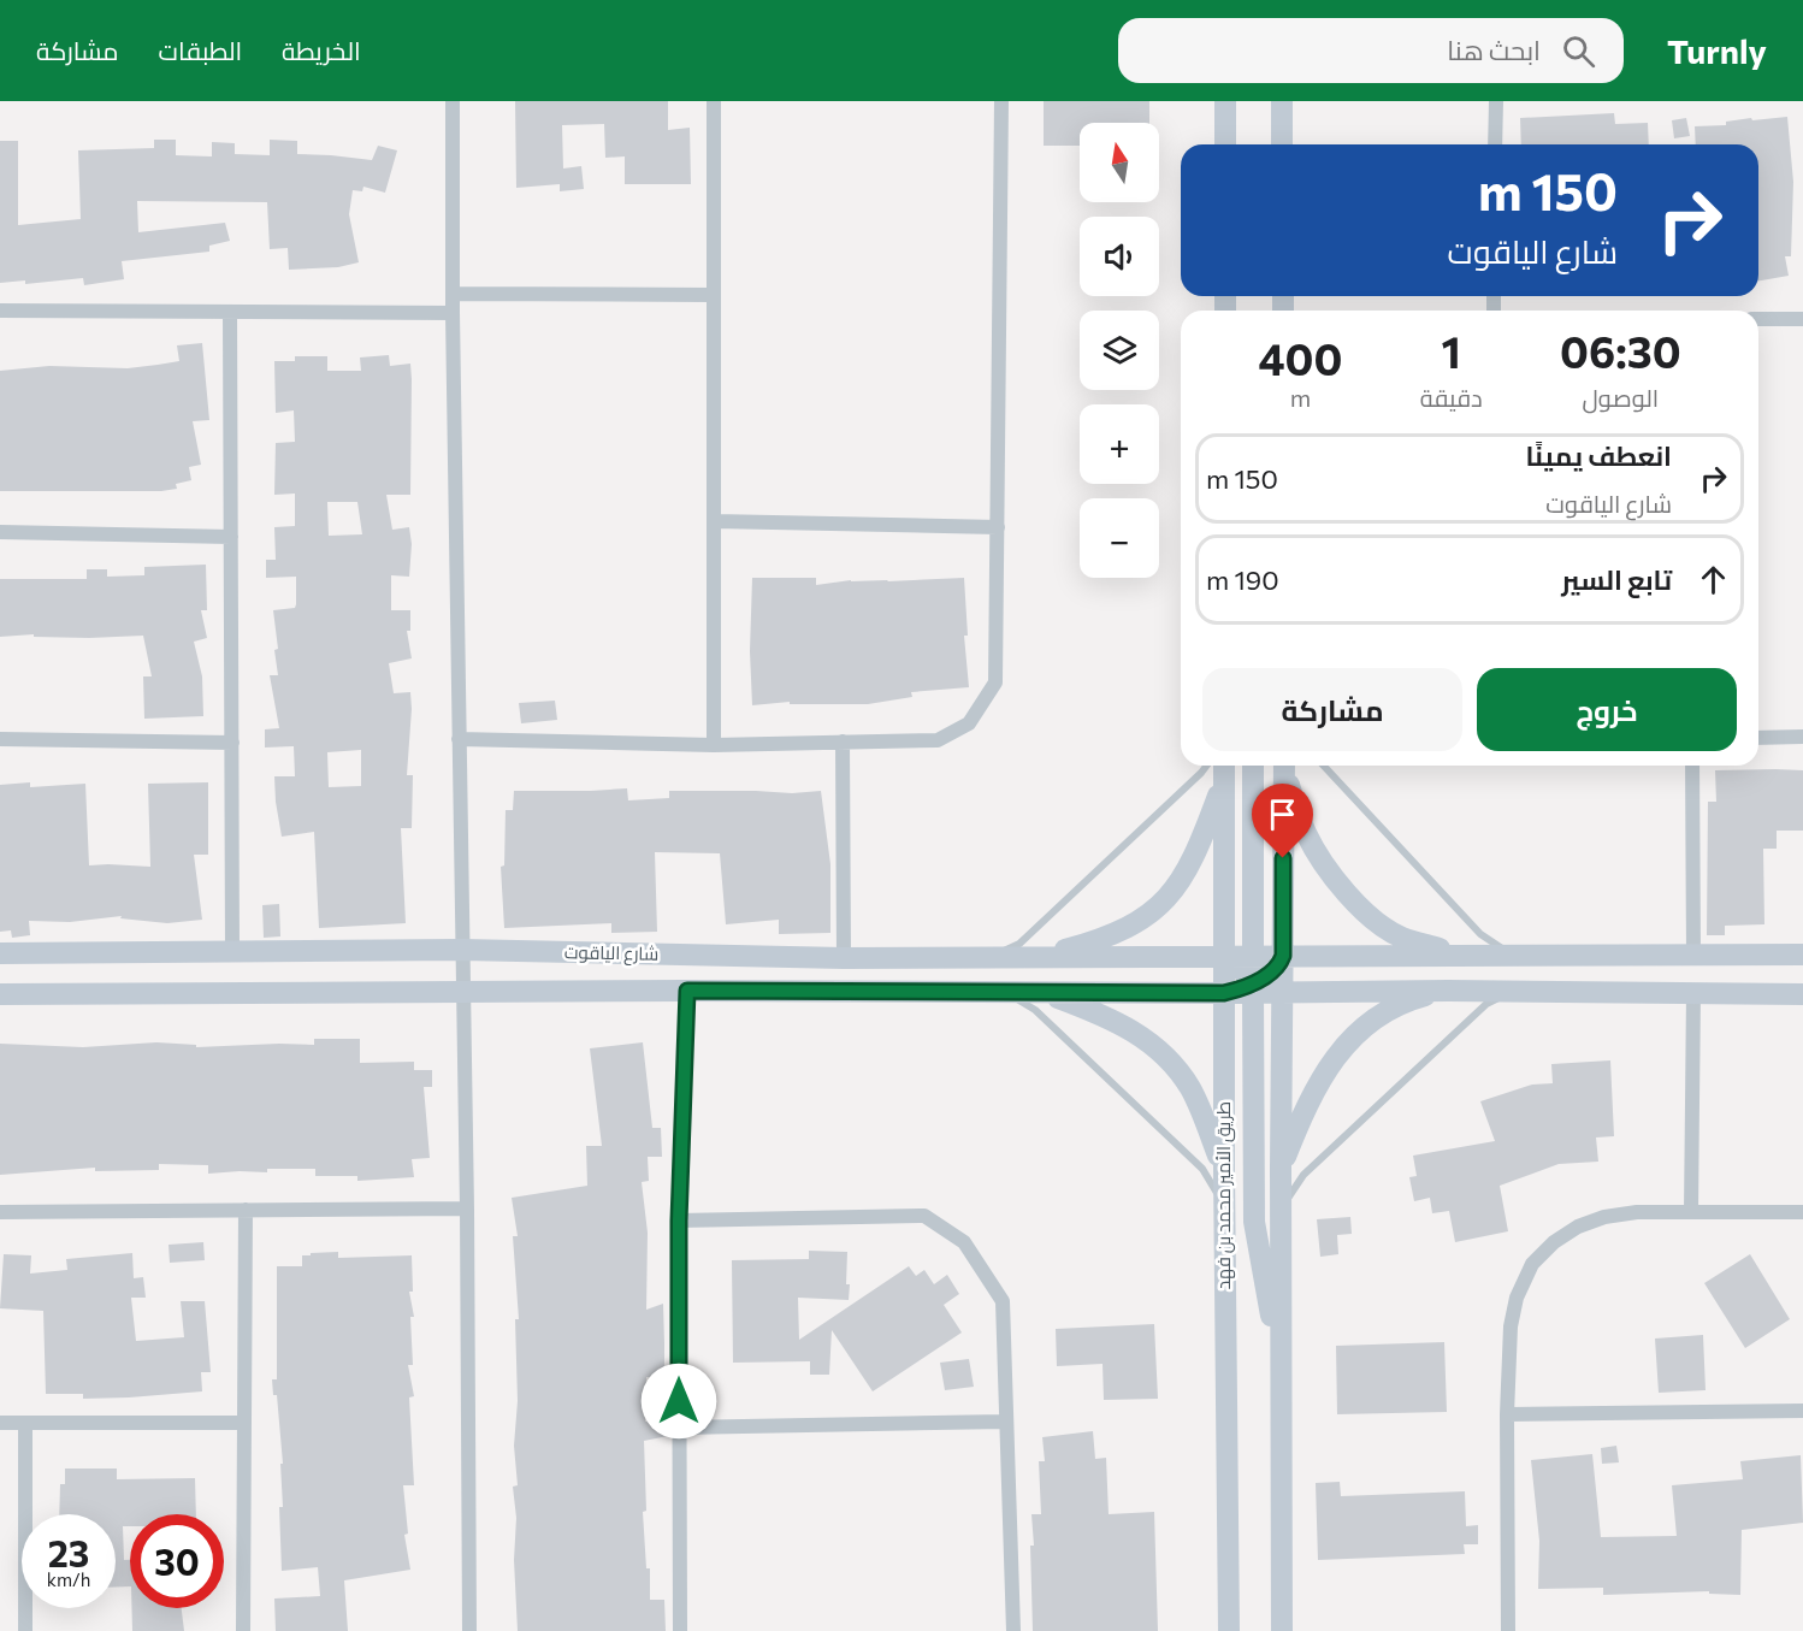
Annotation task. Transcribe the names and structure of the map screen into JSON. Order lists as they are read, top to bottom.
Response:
{
  "streets": {
    "street": ["شارع الياقوت", "طريق الأمير محمد بن فهد"]
  },
  "crossings": [
    ["شارع الياقوت", "طريق الأمير محمد بن فهد"]
  ],
  "north": "top",
  "page": {
    "header": "Turnly",
    "search": "ابحث هنا",
    "nav": ["الخريطة", "الطبقات", "مشاركة"],
    "map_buttons": ["+", "−"],
    "turn": ["150 m", "شارع الياقوت"],
    "eta": [
      "06:30",
      "الوصول",
      "1",
      "دقيقة",
      "400",
      "m"
    ],
    "list": [
      {
        "name": "انعطف يمينًا",
        "note": "شارع الياقوت",
        "value": "150 m"
      },
      {
        "name": "تابع السير",
        "value": "190 m"
      }
    ],
    "buttons": ["خروج", "مشاركة"],
    "speed": "23 km/h",
    "limit": "30"
  }
}
